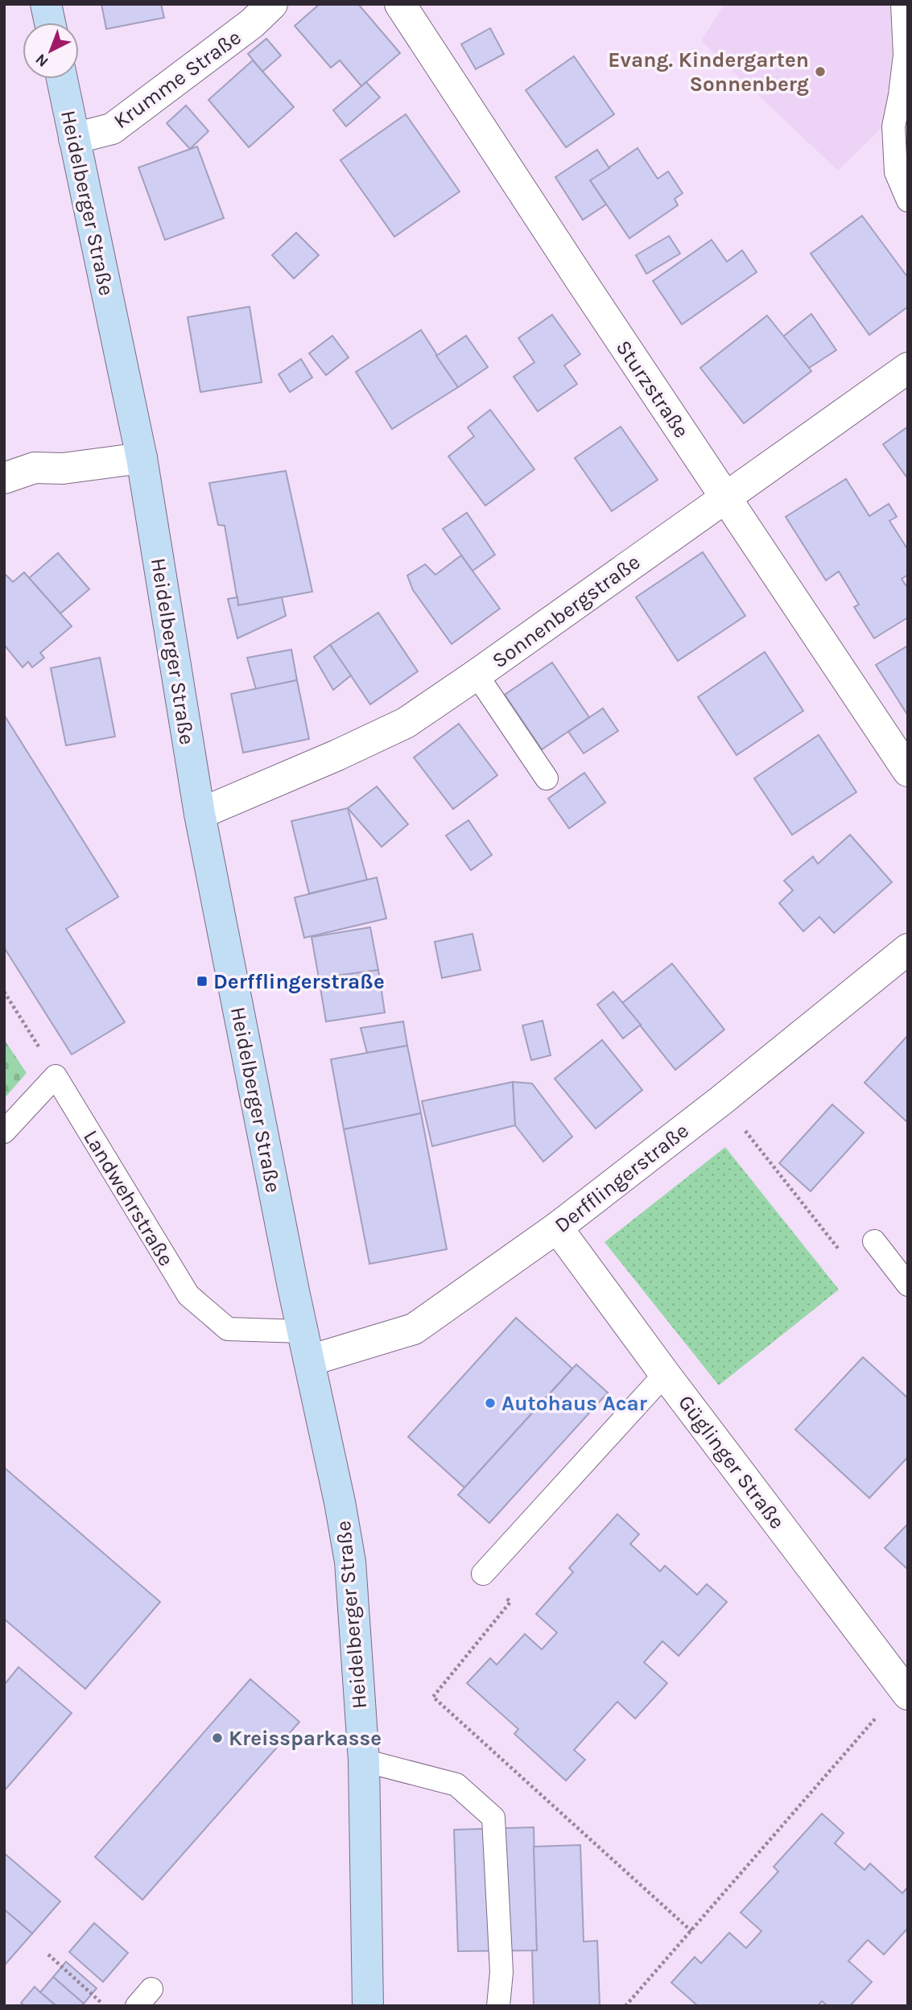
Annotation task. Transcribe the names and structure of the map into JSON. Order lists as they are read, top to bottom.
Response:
{
  "streets": {
    "main road": ["Heidelberger Straße"],
    "street": [
      "Krumme Straße",
      "Sturzstraße",
      "Sonnenbergstraße",
      "Derfflingerstraße",
      "Güglinger Straße"
    ],
    "lane": ["Landwehrstraße"]
  },
  "crossings": [
    ["Krumme Straße", "Heidelberger Straße"],
    ["Heidelberger Straße", "Sonnenbergstraße"],
    ["Heidelberger Straße", "Derfflingerstraße"],
    ["Heidelberger Straße", "Landwehrstraße"],
    ["Sturzstraße", "Sonnenbergstraße"],
    ["Derfflingerstraße", "Güglinger Straße"]
  ],
  "places": {
    "other": ["Evang. Kindergarten Sonnenberg", "Autohaus Acar", "Kreissparkasse"],
    "transit": ["Derfflingerstraße"]
  },
  "north": "bottom left"
}
